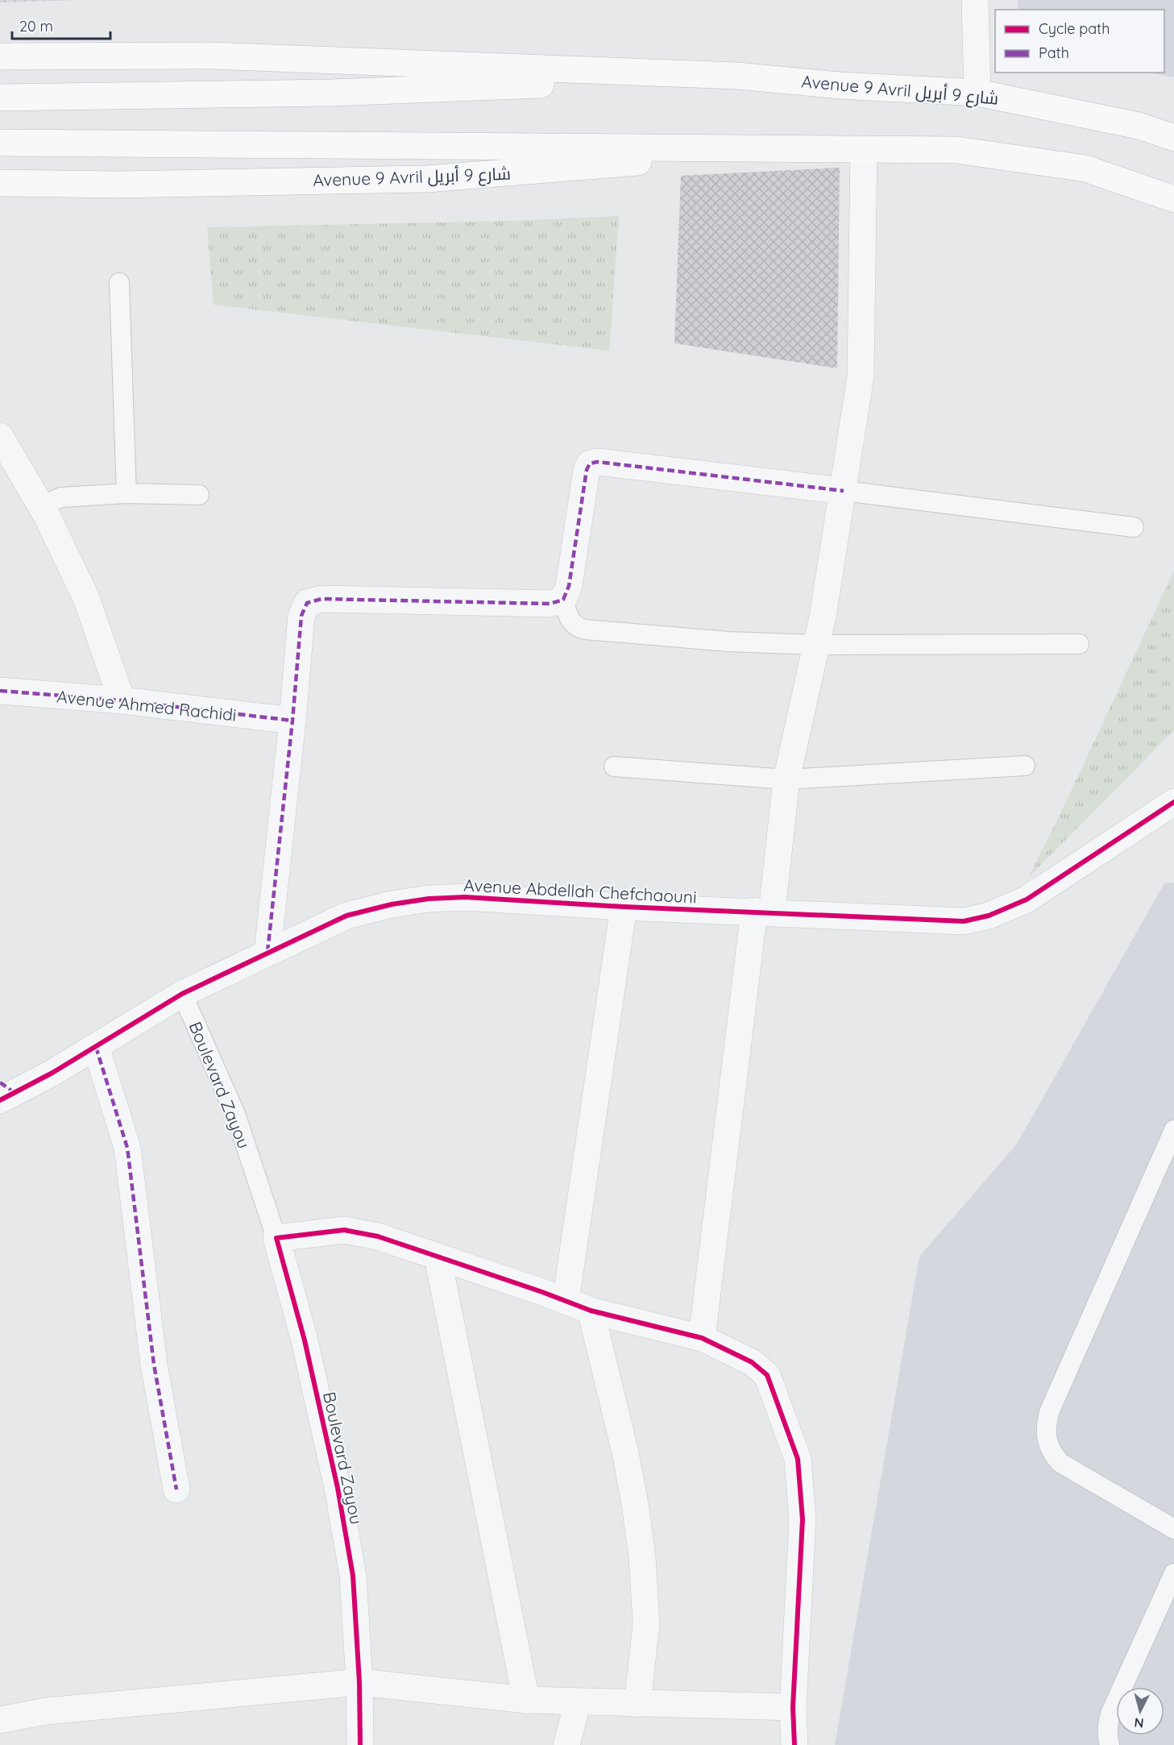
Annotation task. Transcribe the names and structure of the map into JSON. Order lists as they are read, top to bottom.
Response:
{
  "streets": {
    "highway": ["Avenue 9 Avril شارع 9 أبريل"],
    "street": ["Avenue Ahmed Rachidi", "Avenue Abdellah Chefchaouni", "Boulevard Zayou"]
  },
  "crossings": [
    ["Avenue Abdellah Chefchaouni", "Boulevard Zayou"]
  ],
  "legend": ["Cycle path", "Path"],
  "scale_bar": "20 m",
  "north": "bottom"
}
